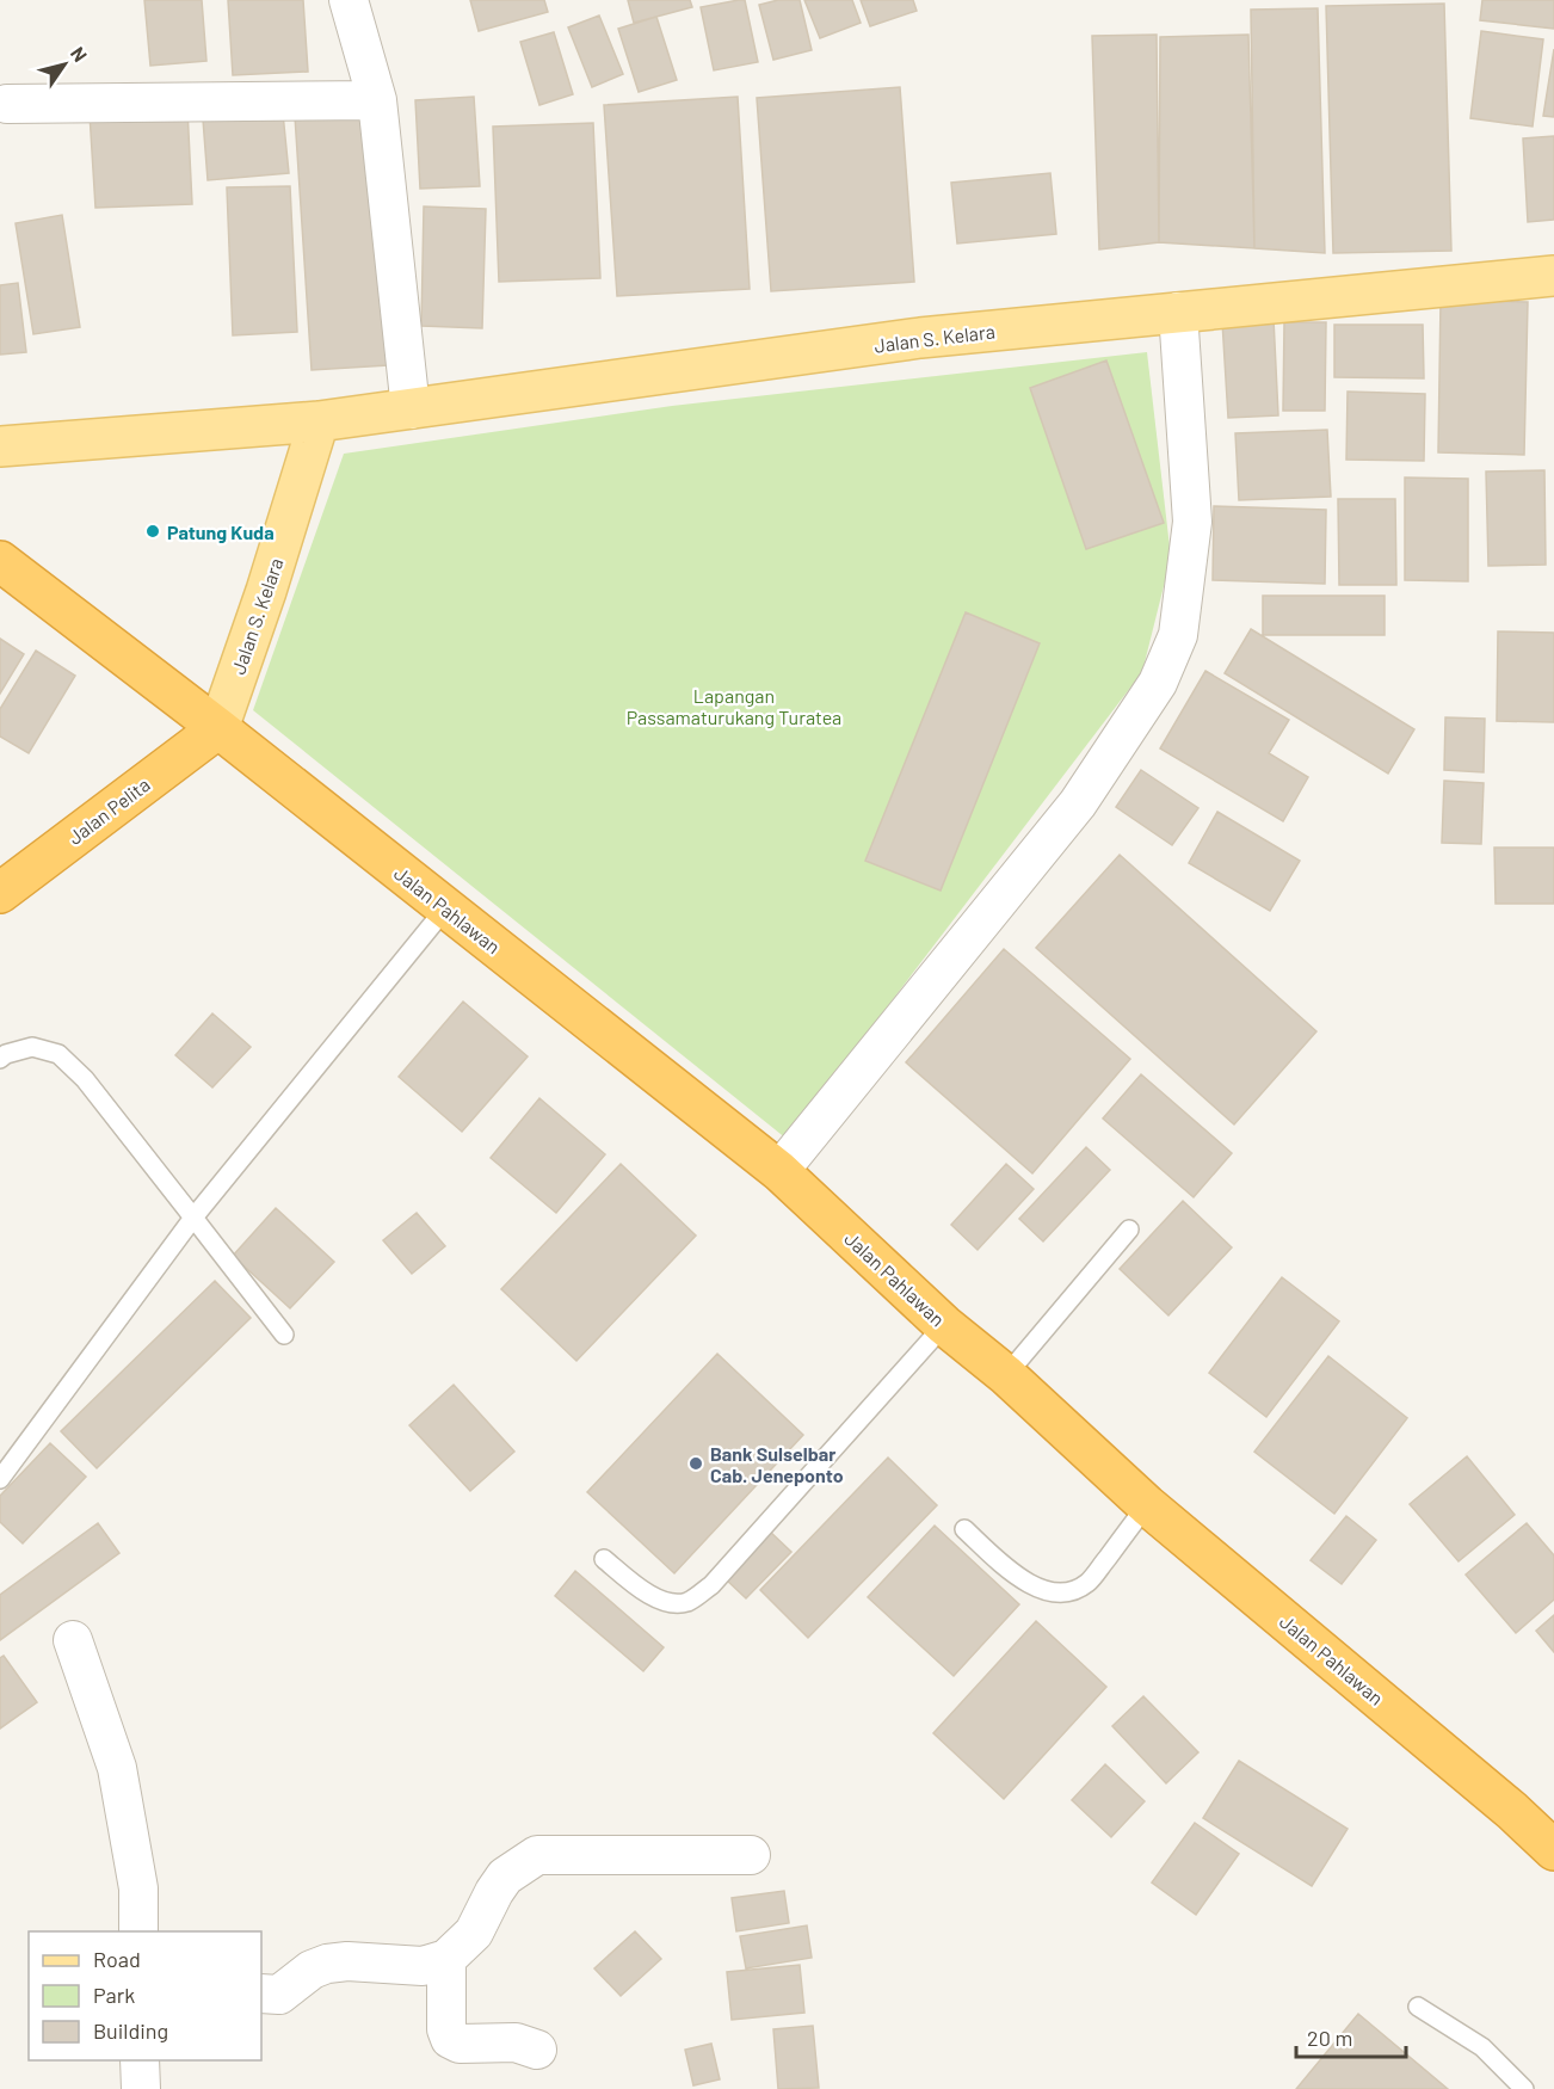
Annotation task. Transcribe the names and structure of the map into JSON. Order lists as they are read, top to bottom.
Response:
{
  "streets": {
    "highway": ["Jalan Pelita", "Jalan Pahlawan"],
    "main road": ["Jalan S. Kelara"]
  },
  "crossings": [
    ["Jalan S. Kelara", "Jalan Pelita"],
    ["Jalan S. Kelara", "Jalan Pahlawan"],
    ["Jalan Pelita", "Jalan Pahlawan"]
  ],
  "parks": ["Lapangan Passamaturukang Turatea"],
  "places": ["Patung Kuda", "Bank Sulselbar Cab. Jeneponto"],
  "legend": ["Road", "Park", "Building"],
  "scale_bar": "20 m",
  "north": "top right"
}
